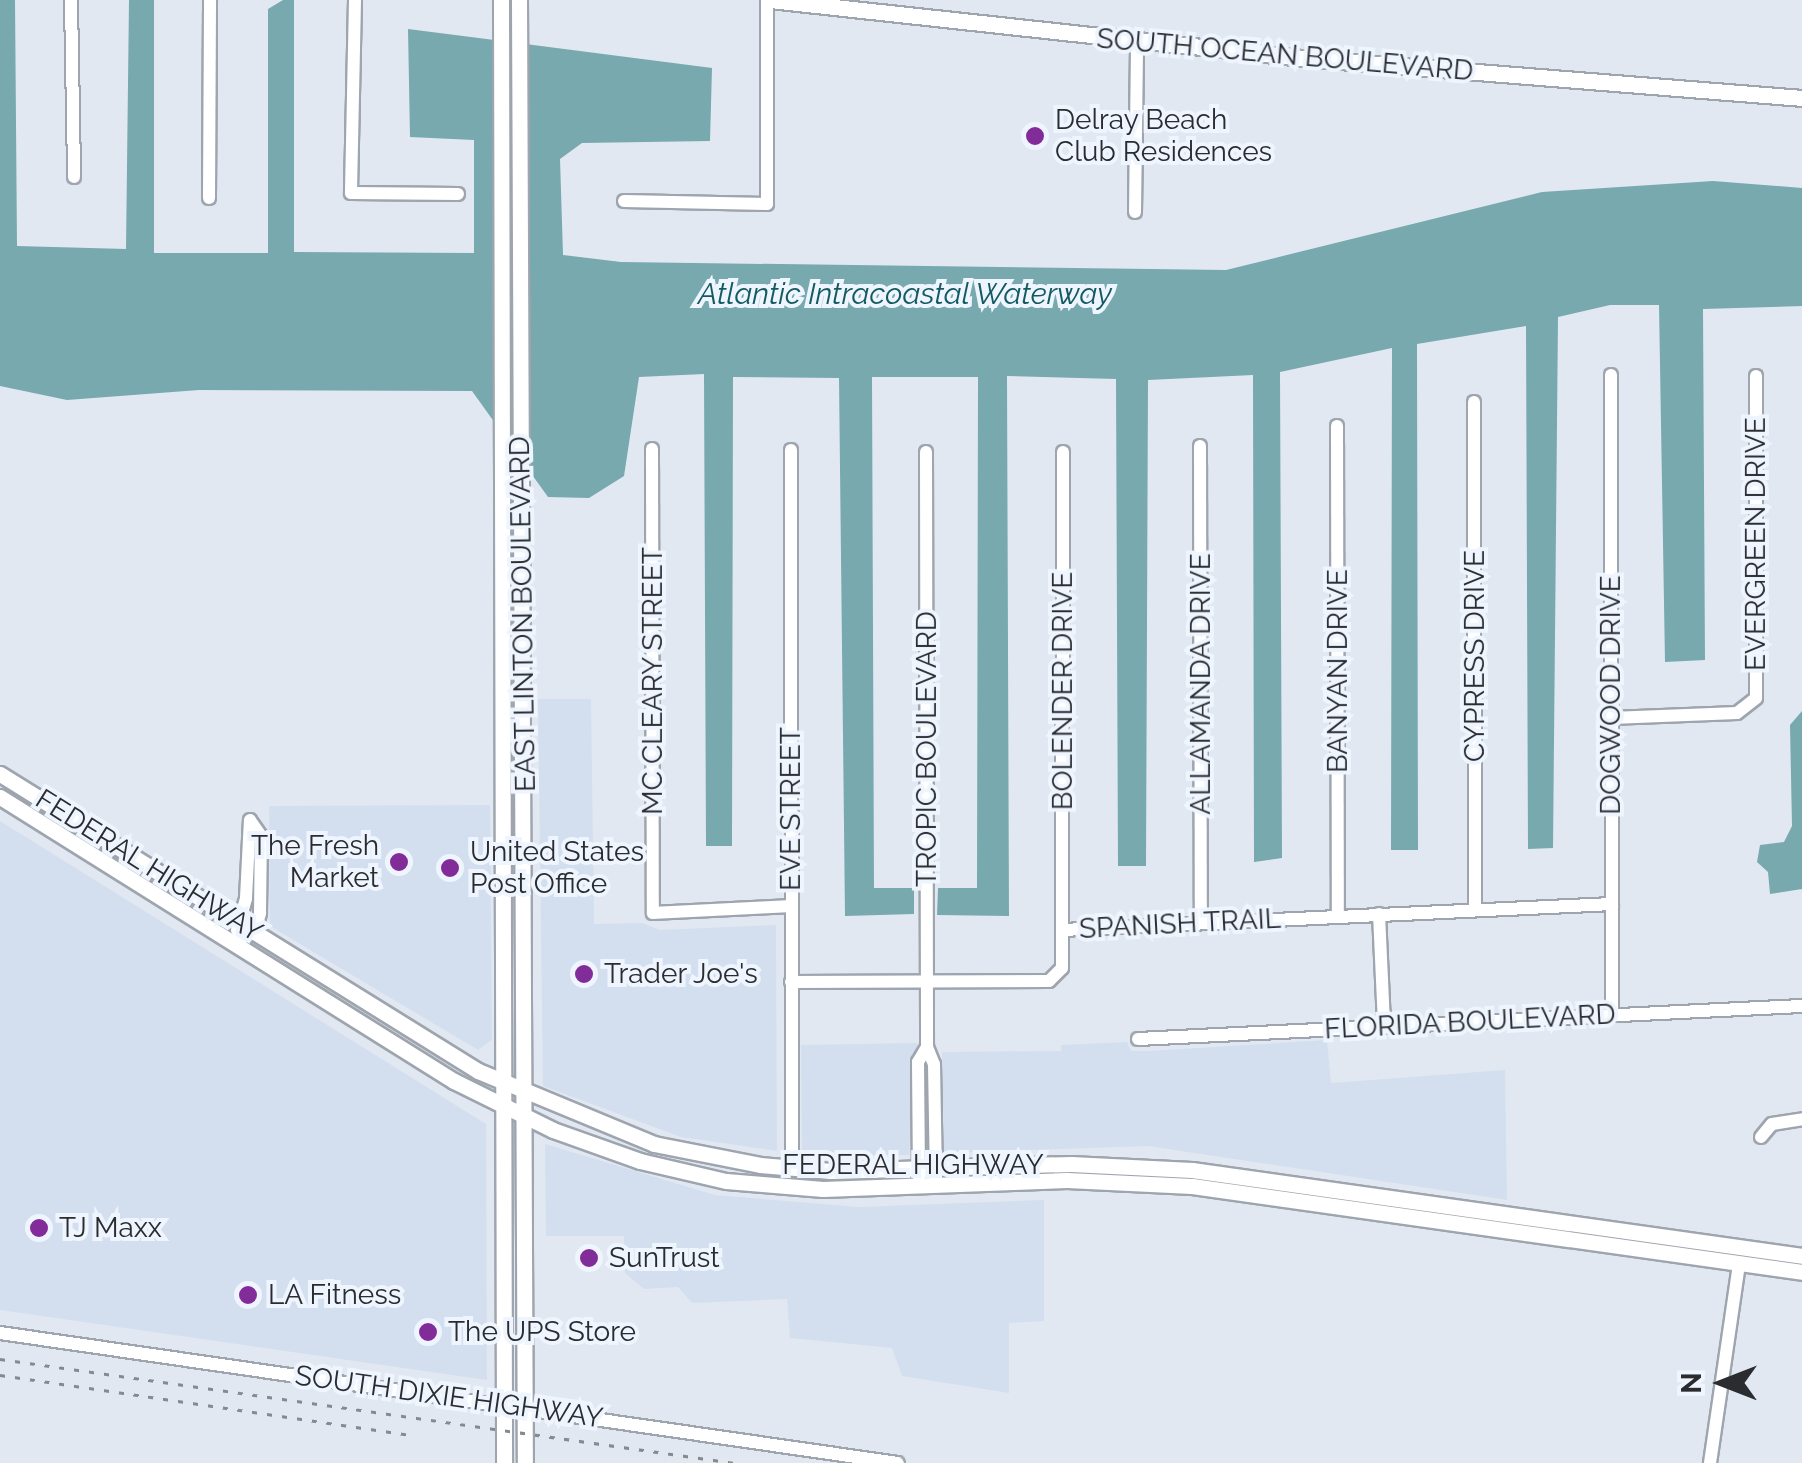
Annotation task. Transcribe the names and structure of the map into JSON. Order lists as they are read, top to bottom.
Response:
{
  "streets": {
    "main road": ["SOUTH OCEAN BOULEVARD", "EAST LINTON BOULEVARD", "FEDERAL HIGHWAY"],
    "street": [
      "EVERGREEN DRIVE",
      "CYPRESS DRIVE",
      "BANYAN DRIVE",
      "MC CLEARY STREET",
      "ALLAMANDA DRIVE",
      "BOLENDER DRIVE",
      "DOGWOOD DRIVE",
      "TROPIC BOULEVARD",
      "EVE STREET",
      "SPANISH TRAIL",
      "FLORIDA BOULEVARD",
      "SOUTH DIXIE HIGHWAY"
    ]
  },
  "crossings": [
    ["EVERGREEN DRIVE", "DOGWOOD DRIVE"],
    ["EAST LINTON BOULEVARD", "FEDERAL HIGHWAY"],
    ["EAST LINTON BOULEVARD", "SOUTH DIXIE HIGHWAY"],
    ["CYPRESS DRIVE", "SPANISH TRAIL"],
    ["BANYAN DRIVE", "SPANISH TRAIL"],
    ["MC CLEARY STREET", "EVE STREET"],
    ["ALLAMANDA DRIVE", "SPANISH TRAIL"],
    ["BOLENDER DRIVE", "SPANISH TRAIL"],
    ["DOGWOOD DRIVE", "SPANISH TRAIL"],
    ["DOGWOOD DRIVE", "FLORIDA BOULEVARD"],
    ["TROPIC BOULEVARD", "FEDERAL HIGHWAY"],
    ["TROPIC BOULEVARD", "SPANISH TRAIL"],
    ["EVE STREET", "FEDERAL HIGHWAY"],
    ["EVE STREET", "SPANISH TRAIL"]
  ],
  "water": ["Atlantic Intracoastal Waterway"],
  "places": [
    "Delray Beach Club Residences",
    "The Fresh Market",
    "United States Post Office",
    "Trader Joe's",
    "TJ Maxx",
    "SunTrust",
    "LA Fitness",
    "The UPS Store"
  ],
  "north": "left"
}
